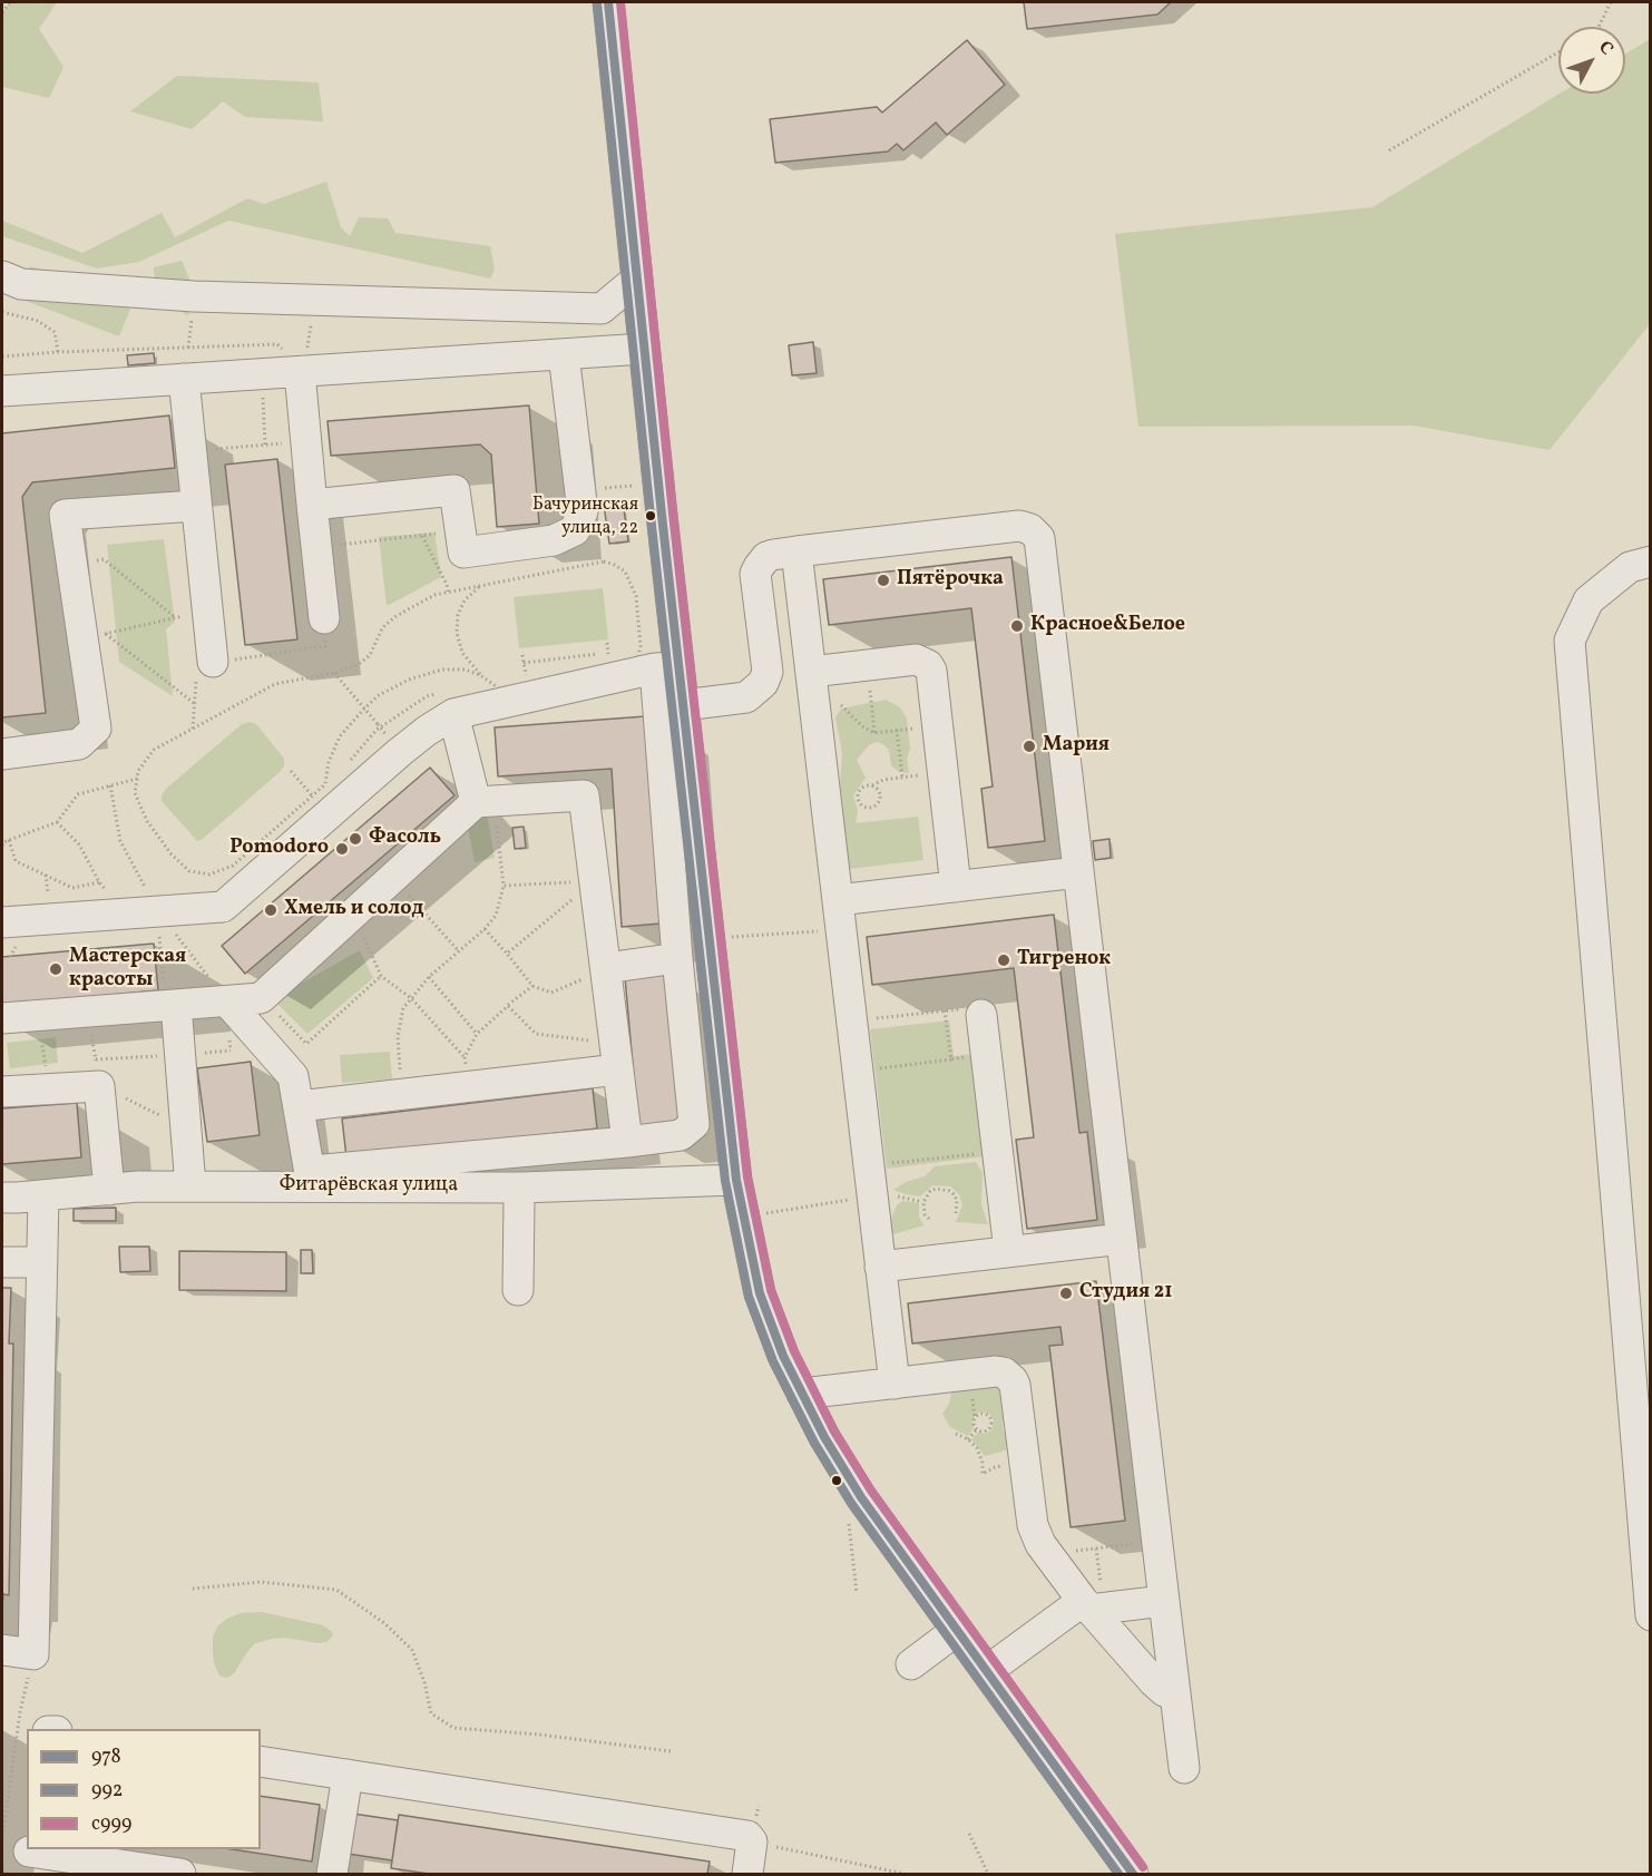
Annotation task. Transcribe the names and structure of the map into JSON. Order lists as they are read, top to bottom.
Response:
{
  "streets": {
    "street": ["Фитарёвская улица"]
  },
  "places": [
    "Бачуринская улица, 22",
    "Пятёрочка",
    "Красное&Белое",
    "Мария",
    "Фасоль",
    "Pomodoro",
    "Хмель и солод",
    "Тигренок",
    "Мастерская красоты",
    "Студия 21"
  ],
  "lines": ["transit line 978", "transit line с999", "transit line 992"],
  "legend": ["978", "992", "с999"],
  "north": "top right"
}
